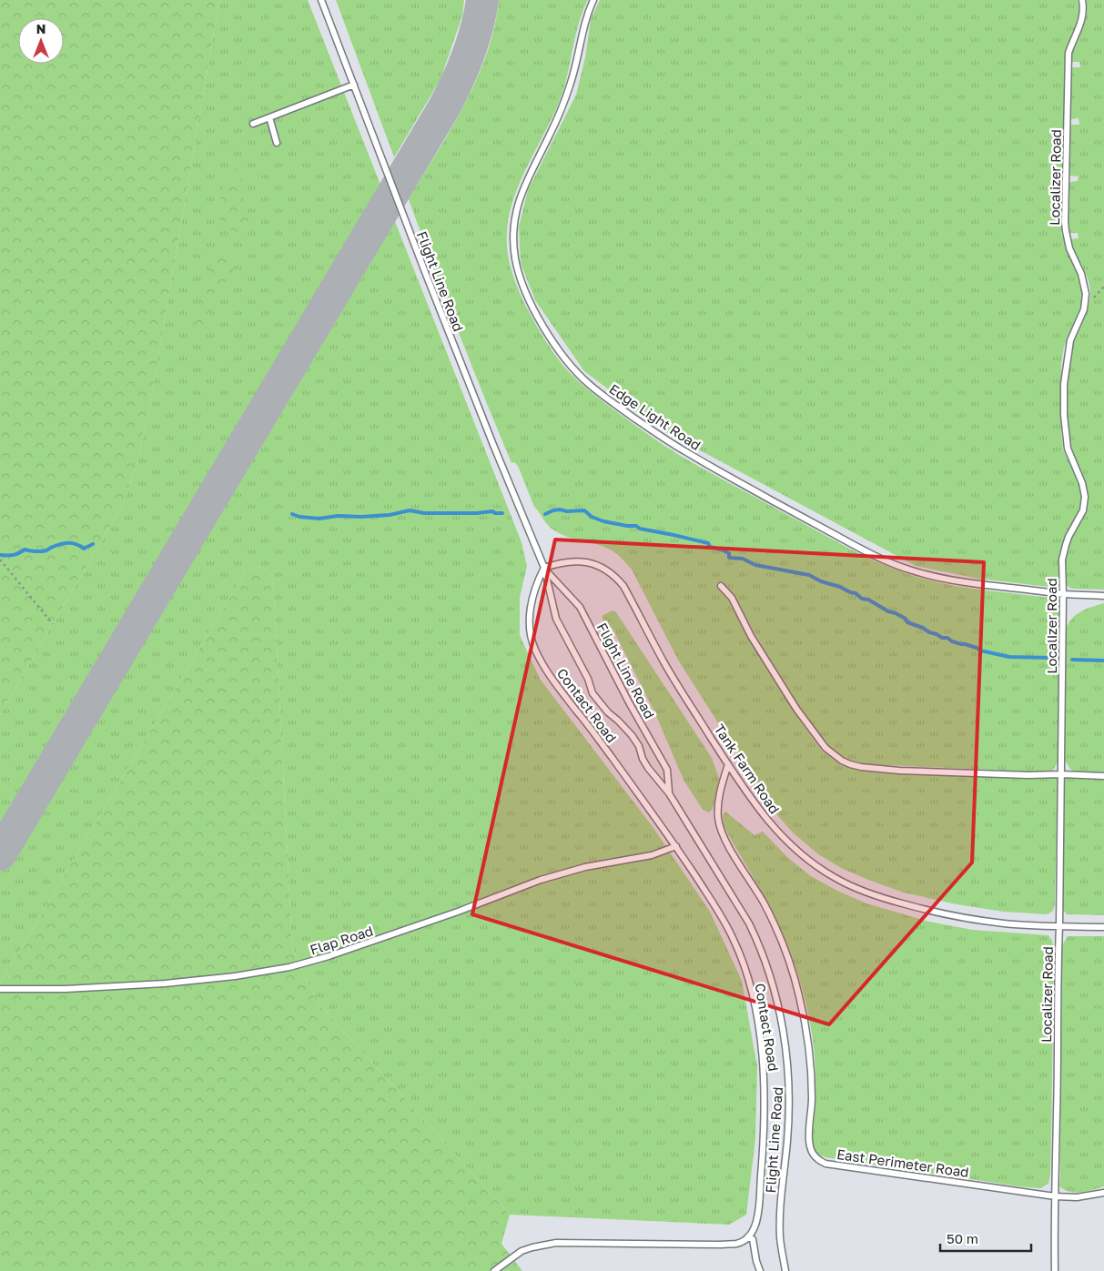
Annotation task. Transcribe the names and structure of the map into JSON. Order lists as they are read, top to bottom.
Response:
{
  "streets": {
    "lane": [
      "Localizer Road",
      "Flight Line Road",
      "Edge Light Road",
      "Contact Road",
      "Tank Farm Road",
      "Flap Road",
      "East Perimeter Road"
    ]
  },
  "crossings": [
    ["Localizer Road", "Edge Light Road"],
    ["Localizer Road", "Tank Farm Road"],
    ["Localizer Road", "East Perimeter Road"],
    ["Flight Line Road", "Contact Road"],
    ["Flight Line Road", "Tank Farm Road"],
    ["Contact Road", "Tank Farm Road"],
    ["Contact Road", "Flap Road"],
    ["Tank Farm Road", "East Perimeter Road"]
  ],
  "scale_bar": "50 m",
  "north": "top"
}
